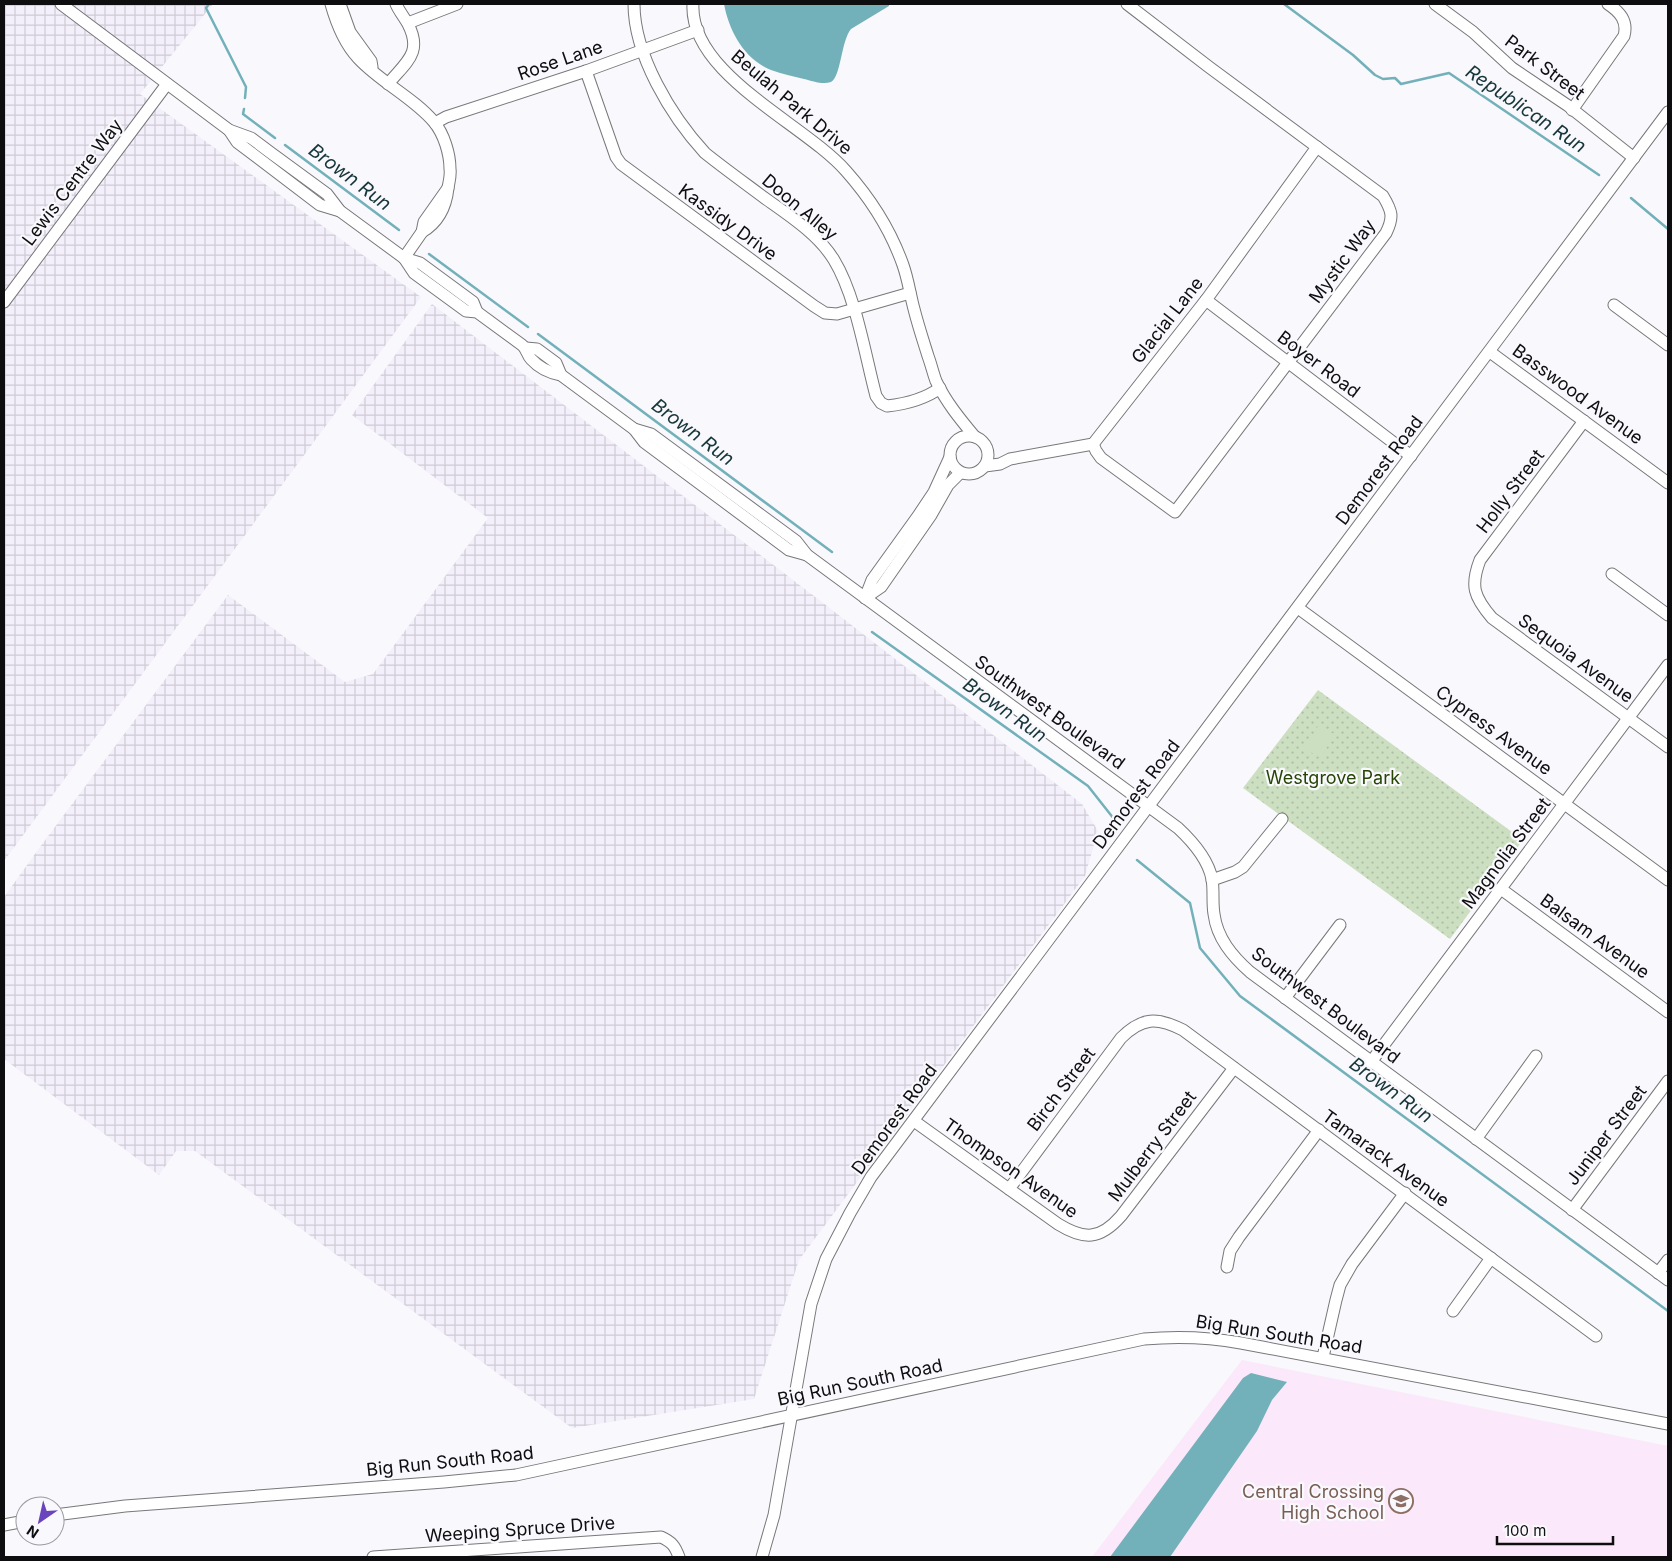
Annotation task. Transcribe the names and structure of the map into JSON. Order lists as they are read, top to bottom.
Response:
{
  "streets": {
    "street": [
      "Rose Lane",
      "Park Street",
      "Beulah Park Drive",
      "Lewis Centre Way",
      "Doon Alley",
      "Kassidy Drive",
      "Mystic Way",
      "Glacial Lane",
      "Boyer Road",
      "Basswood Avenue",
      "Demorest Road",
      "Holly Street",
      "Sequoia Avenue",
      "Southwest Boulevard",
      "Cypress Avenue",
      "Magnolia Street",
      "Balsam Avenue",
      "Birch Street",
      "Juniper Street",
      "Mulberry Street",
      "Tamarack Avenue",
      "Thompson Avenue",
      "Big Run South Road",
      "Weeping Spruce Drive"
    ]
  },
  "crossings": [
    ["Rose Lane", "Beulah Park Drive"],
    ["Rose Lane", "Doon Alley"],
    ["Rose Lane", "Kassidy Drive"],
    ["Park Street", "Demorest Road"],
    ["Beulah Park Drive", "Doon Alley"],
    ["Beulah Park Drive", "Kassidy Drive"],
    ["Lewis Centre Way", "Southwest Boulevard"],
    ["Doon Alley", "Kassidy Drive"],
    ["Mystic Way", "Glacial Lane"],
    ["Mystic Way", "Boyer Road"],
    ["Glacial Lane", "Boyer Road"],
    ["Boyer Road", "Demorest Road"],
    ["Basswood Avenue", "Demorest Road"],
    ["Basswood Avenue", "Holly Street"],
    ["Demorest Road", "Southwest Boulevard"],
    ["Demorest Road", "Cypress Avenue"],
    ["Demorest Road", "Thompson Avenue"],
    ["Demorest Road", "Big Run South Road"],
    ["Holly Street", "Sequoia Avenue"],
    ["Sequoia Avenue", "Magnolia Street"],
    ["Southwest Boulevard", "Magnolia Street"],
    ["Southwest Boulevard", "Juniper Street"],
    ["Cypress Avenue", "Magnolia Street"],
    ["Magnolia Street", "Balsam Avenue"],
    ["Birch Street", "Tamarack Avenue"],
    ["Birch Street", "Thompson Avenue"],
    ["Mulberry Street", "Tamarack Avenue"],
    ["Mulberry Street", "Thompson Avenue"]
  ],
  "water": ["Republican Run", "Brown Run"],
  "parks": ["Westgrove Park"],
  "places": {
    "school or university": ["Central Crossing High School"]
  },
  "scale_bar": "100 m",
  "north": "bottom left"
}
